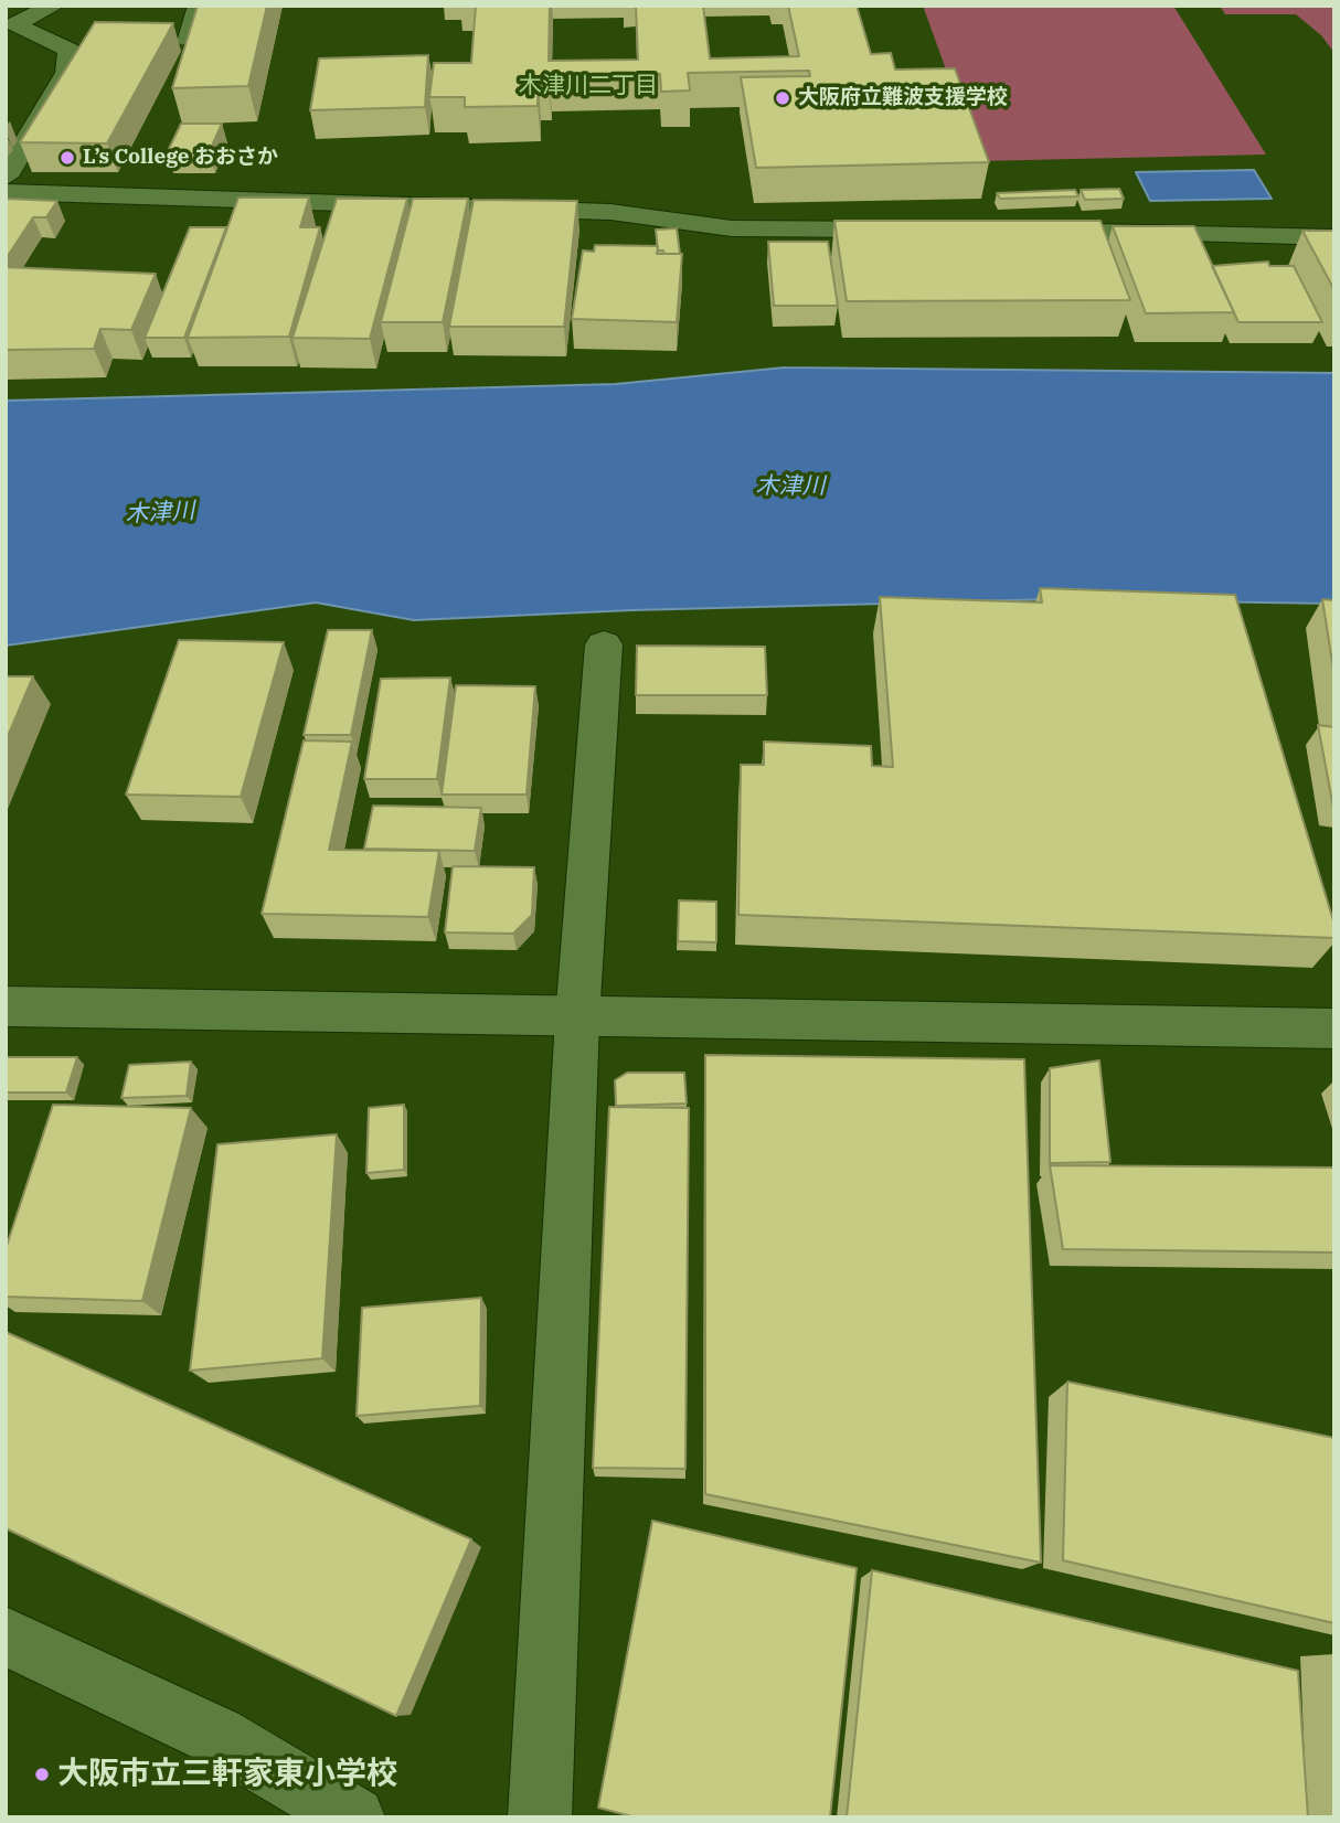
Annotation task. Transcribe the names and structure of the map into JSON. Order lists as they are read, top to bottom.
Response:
{
  "districts": ["木津川二丁目"],
  "water": ["木津川"],
  "places": ["大阪府立難波支援学校", "L’s College おおさか", "大阪市立三軒家東小学校"]
}
